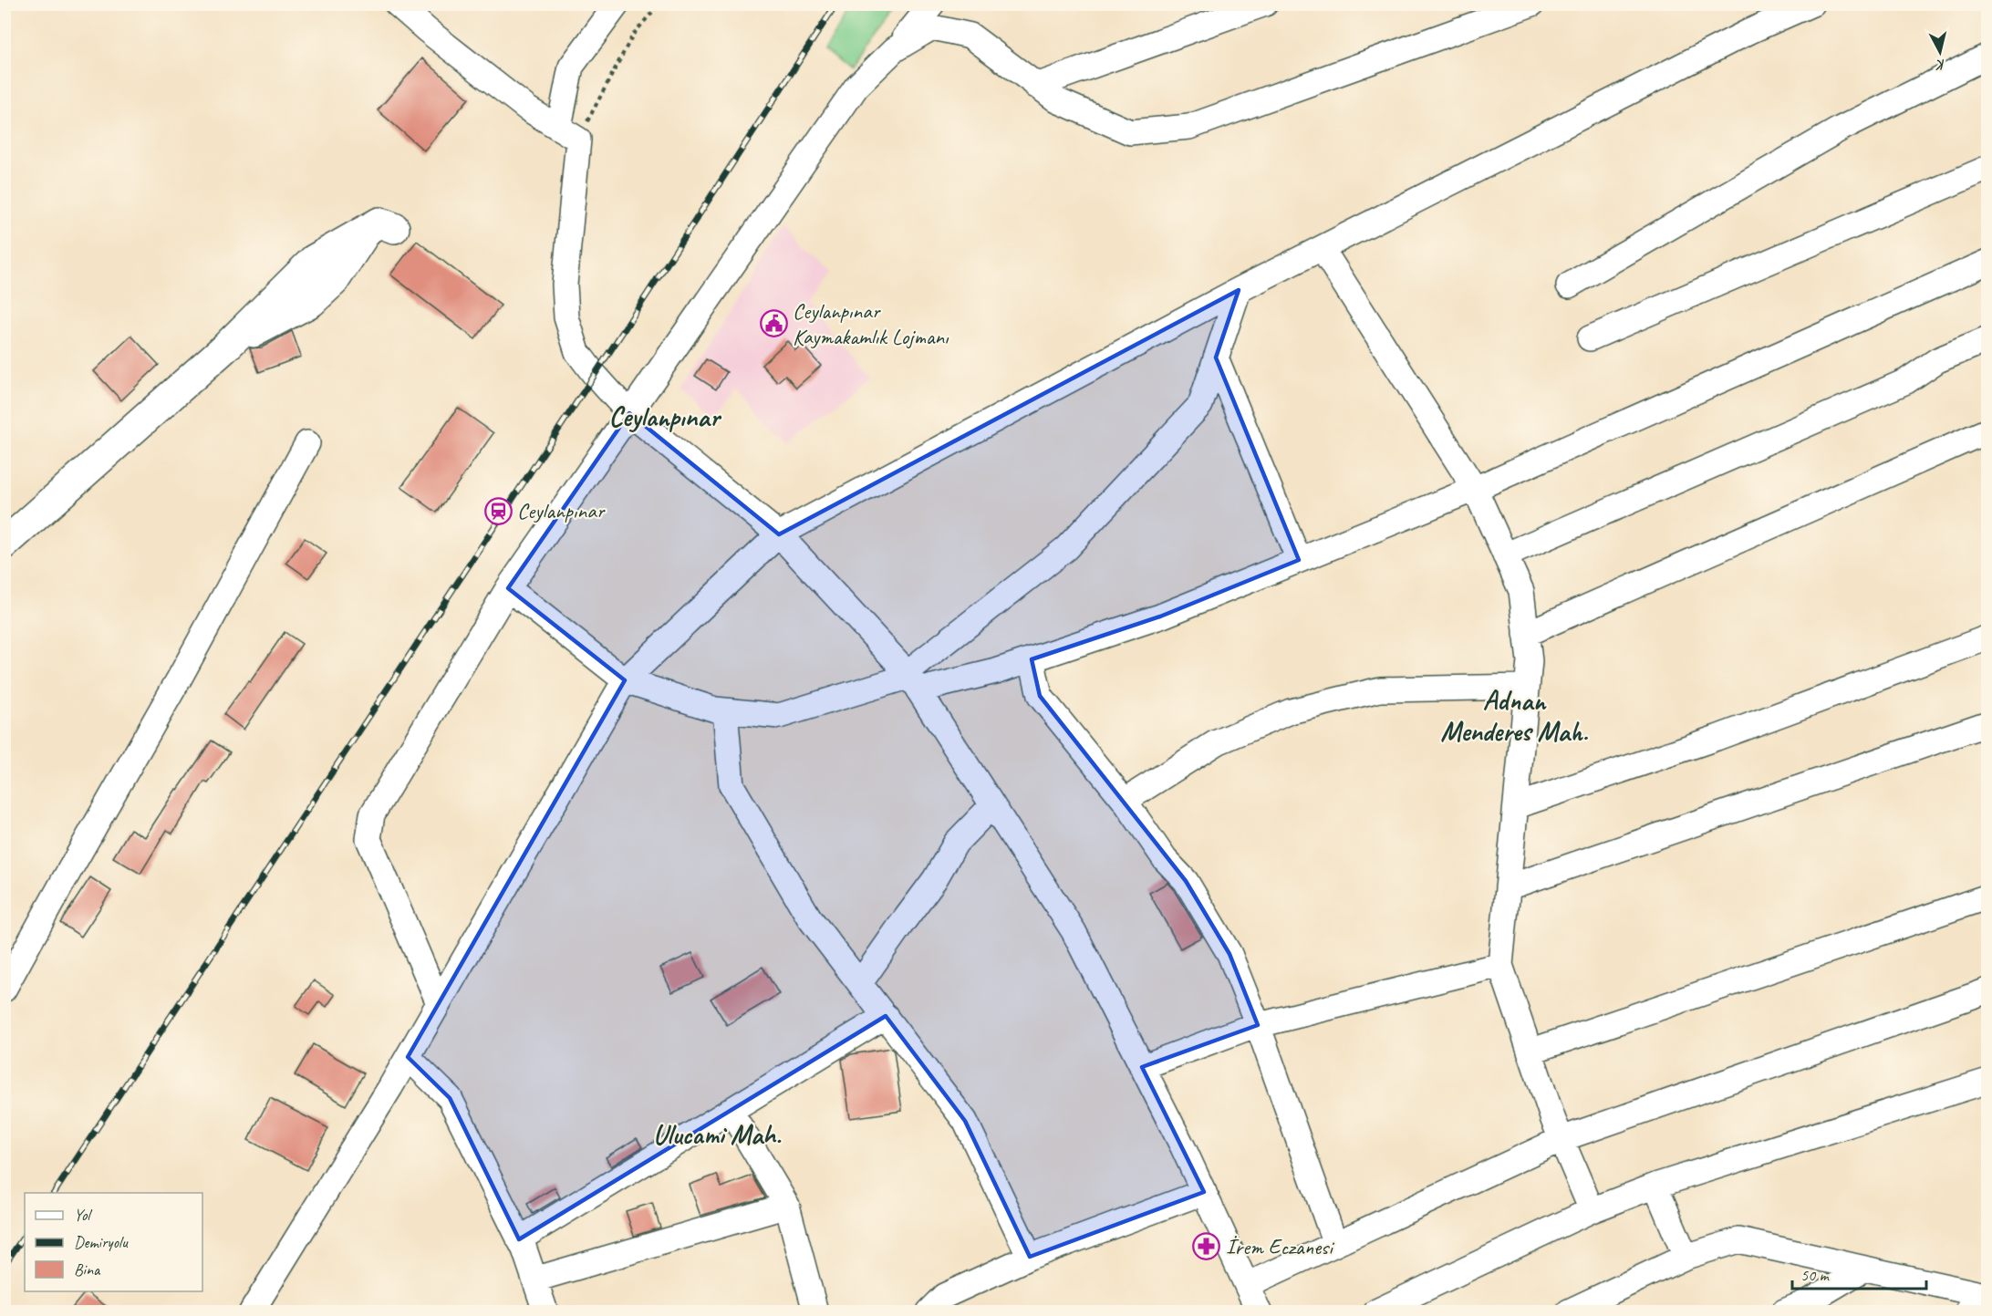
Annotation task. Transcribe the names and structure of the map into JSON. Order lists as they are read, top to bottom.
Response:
{
  "districts": ["Ceylanpınar", "Adnan Menderes Mah.", "Ulucami Mah."],
  "places": {
    "public building": ["Ceylanpınar Kaymakamlık Lojmanı"],
    "station": ["Ceylanpınar"],
    "pharmacy": ["İrem Eczanesi"]
  },
  "legend": ["Yol", "Demiryolu", "Bina"],
  "scale_bar": "50 m",
  "north": "bottom"
}
